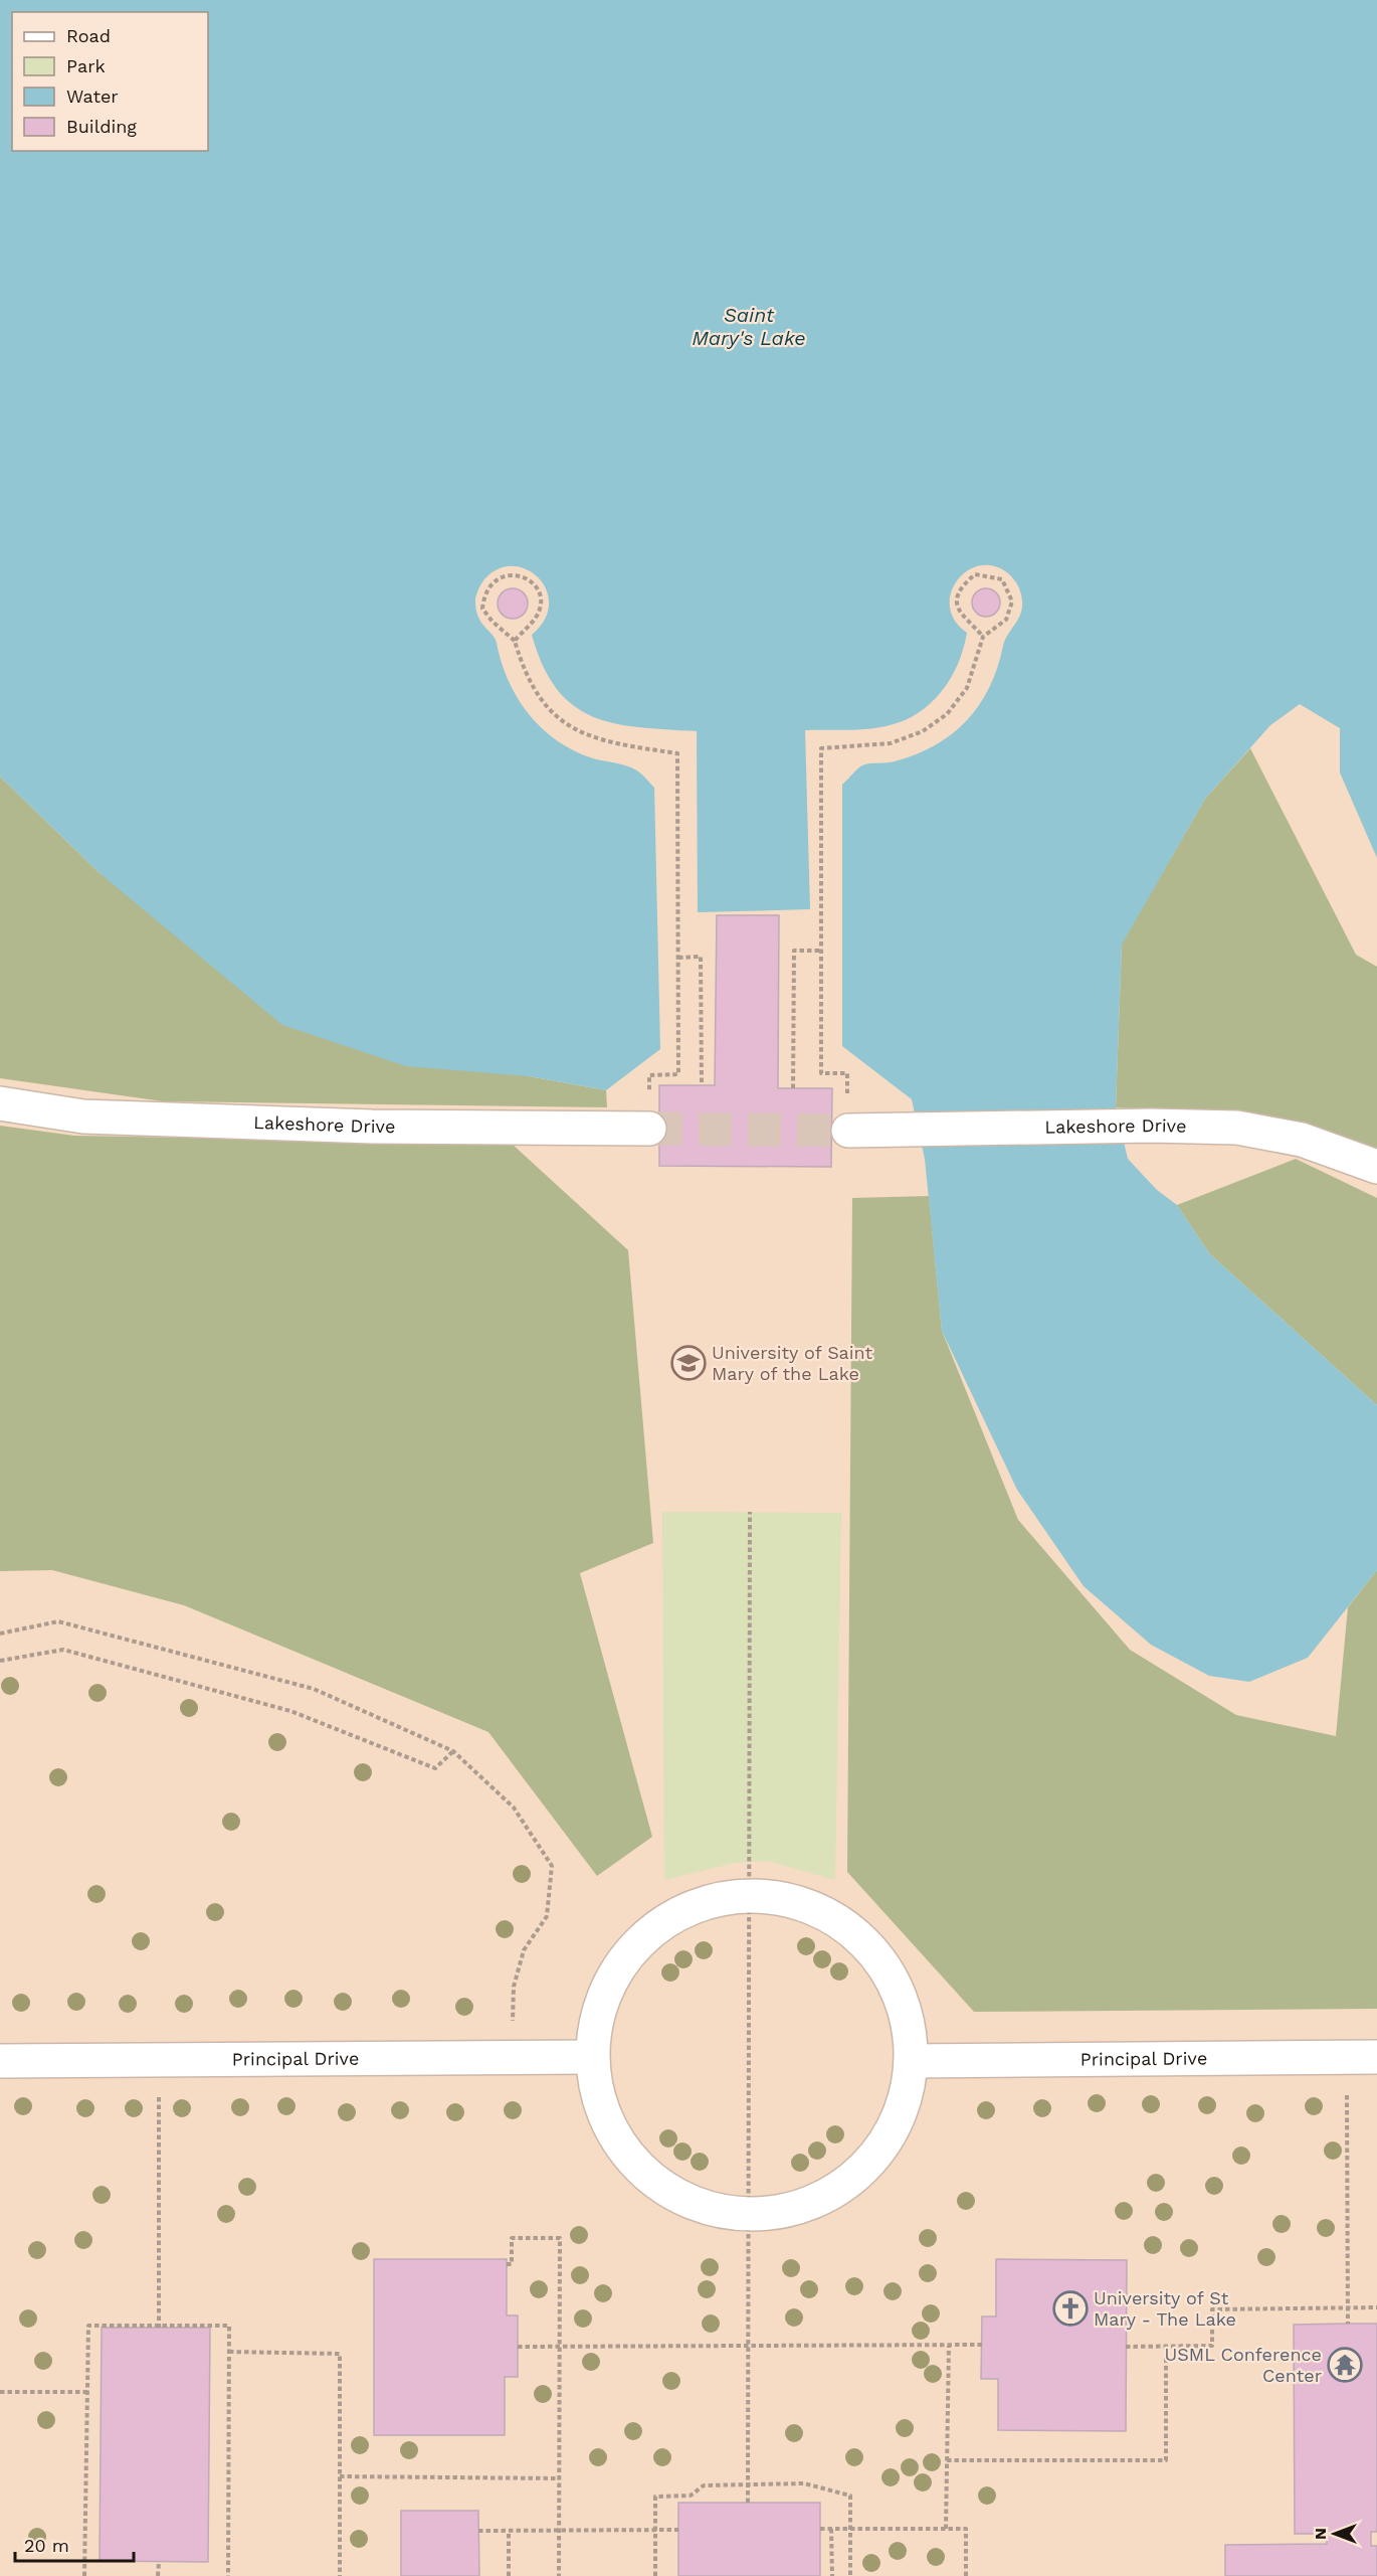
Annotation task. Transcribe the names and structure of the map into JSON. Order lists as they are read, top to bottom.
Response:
{
  "streets": {
    "lane": ["Lakeshore Drive", "Principal Drive"]
  },
  "water": ["Saint Mary's Lake"],
  "places": {
    "school or university": ["University of Saint Mary of the Lake"],
    "church": ["University of St Mary - The Lake"],
    "temple": ["USML Conference Center"]
  },
  "legend": [
    "Road",
    "Park",
    "Water",
    "Building"
  ],
  "scale_bar": "20 m",
  "north": "left"
}
